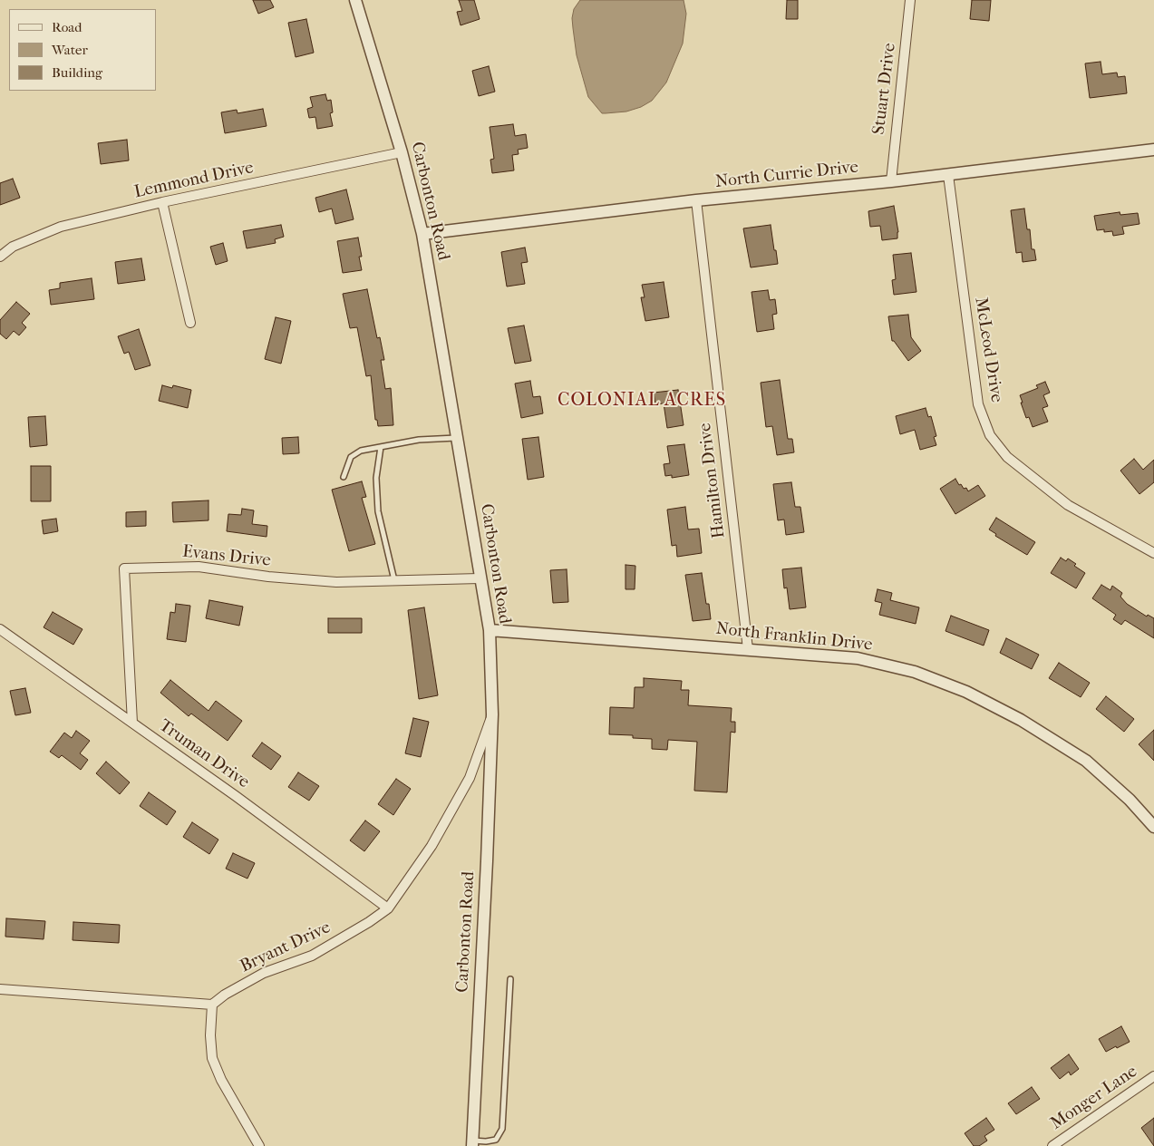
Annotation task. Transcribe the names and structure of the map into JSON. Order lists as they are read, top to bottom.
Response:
{
  "streets": {
    "street": [
      "Stuart Drive",
      "North Currie Drive",
      "Lemmond Drive",
      "Carbonton Road",
      "McLeod Drive",
      "Hamilton Drive",
      "Evans Drive",
      "North Franklin Drive",
      "Truman Drive",
      "Bryant Drive",
      "Monger Lane"
    ]
  },
  "crossings": [
    ["Stuart Drive", "North Currie Drive"],
    ["North Currie Drive", "Carbonton Road"],
    ["North Currie Drive", "McLeod Drive"],
    ["North Currie Drive", "Hamilton Drive"],
    ["Lemmond Drive", "Carbonton Road"],
    ["Carbonton Road", "Evans Drive"],
    ["Carbonton Road", "North Franklin Drive"],
    ["Carbonton Road", "Bryant Drive"],
    ["Hamilton Drive", "North Franklin Drive"],
    ["Evans Drive", "Truman Drive"],
    ["Truman Drive", "Bryant Drive"]
  ],
  "districts": ["COLONIAL ACRES"],
  "legend": ["Road", "Water", "Building"]
}
